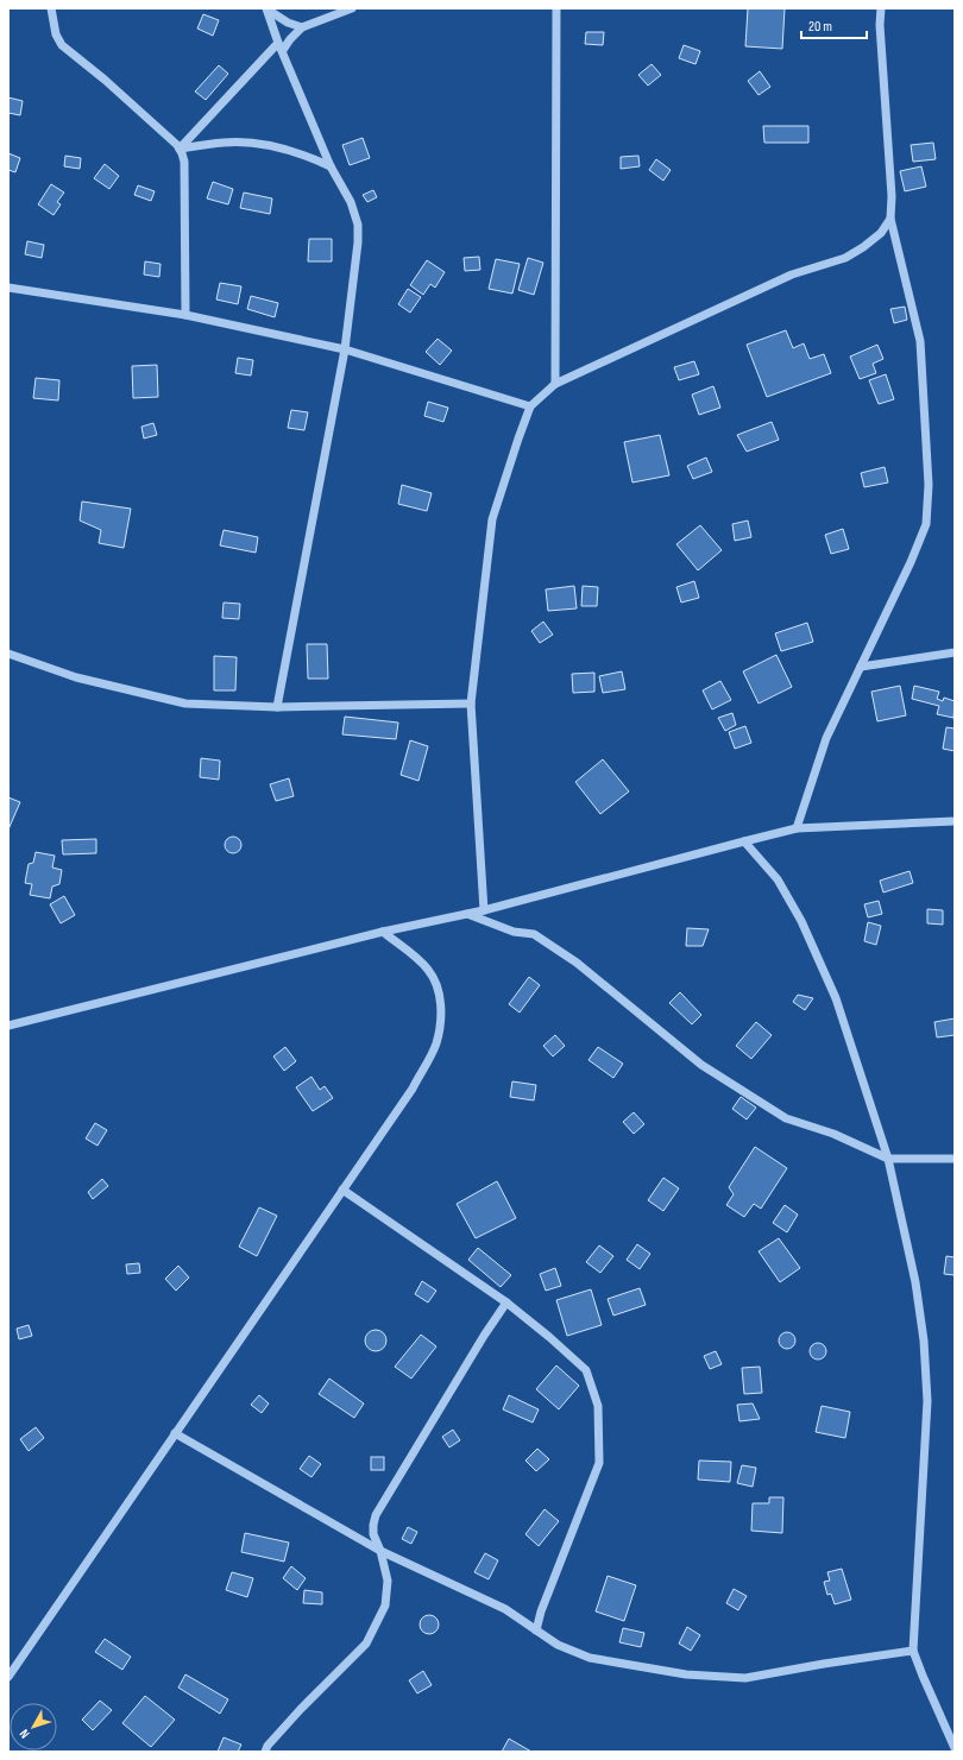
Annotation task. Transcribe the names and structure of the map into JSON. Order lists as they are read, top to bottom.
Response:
{
  "scale_bar": "20 m",
  "north": "bottom left"
}
